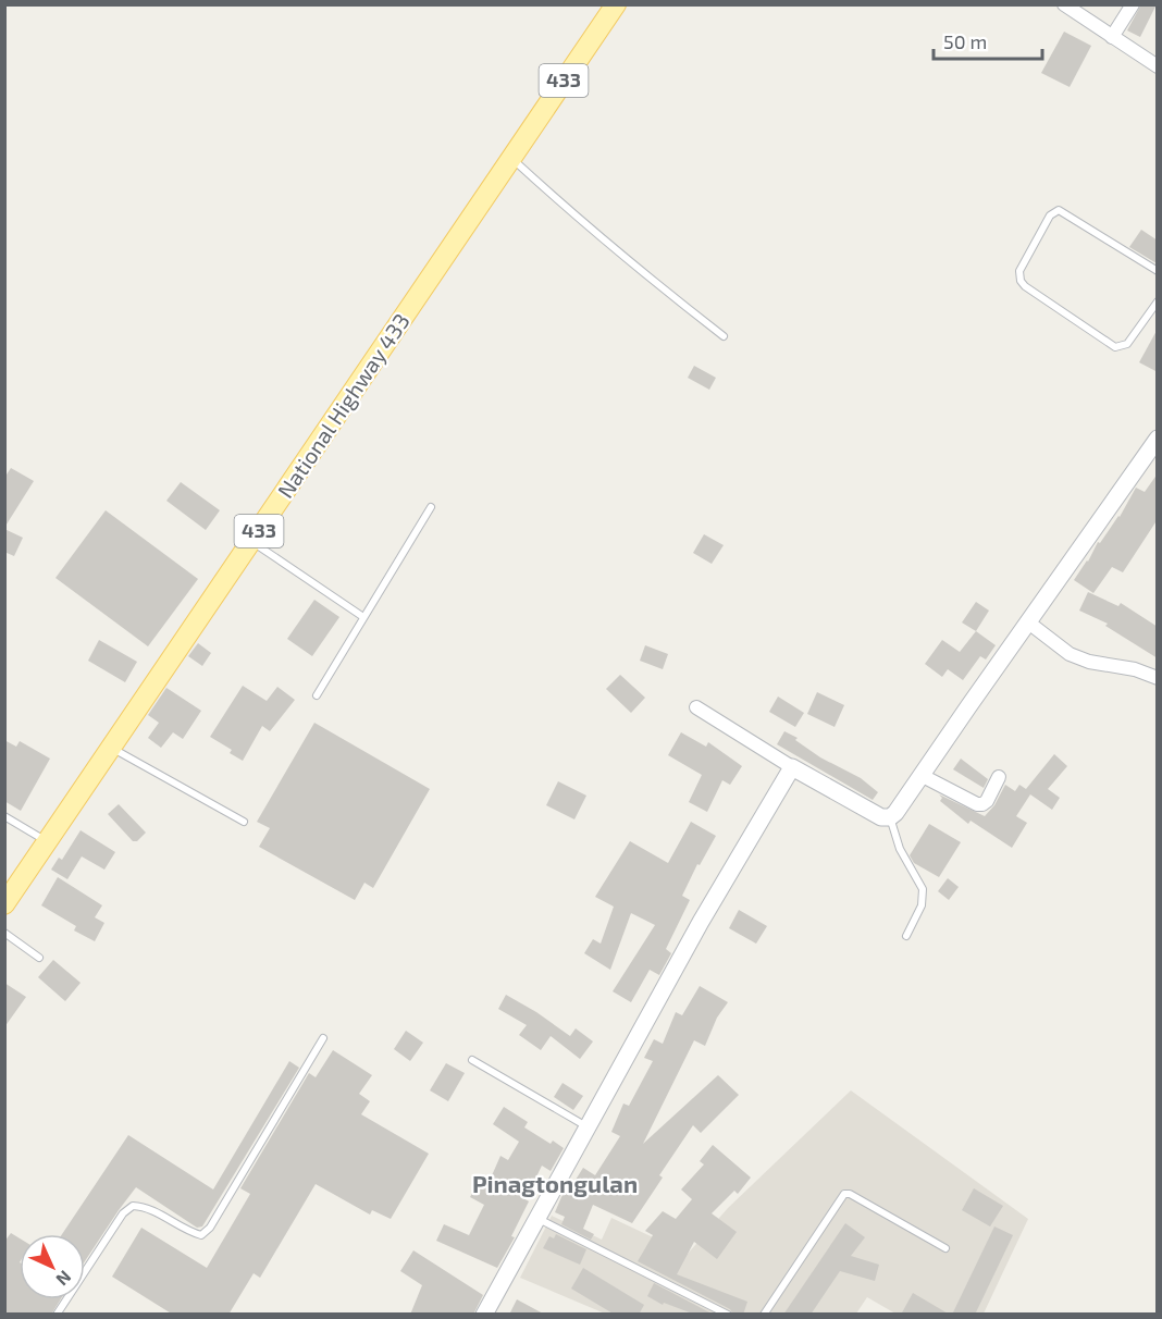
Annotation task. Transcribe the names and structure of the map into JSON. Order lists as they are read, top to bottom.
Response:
{
  "streets": {
    "main road": ["433", "National Highway 433"]
  },
  "districts": ["Pinagtongulan"],
  "scale_bar": "50 m",
  "north": "bottom right"
}
